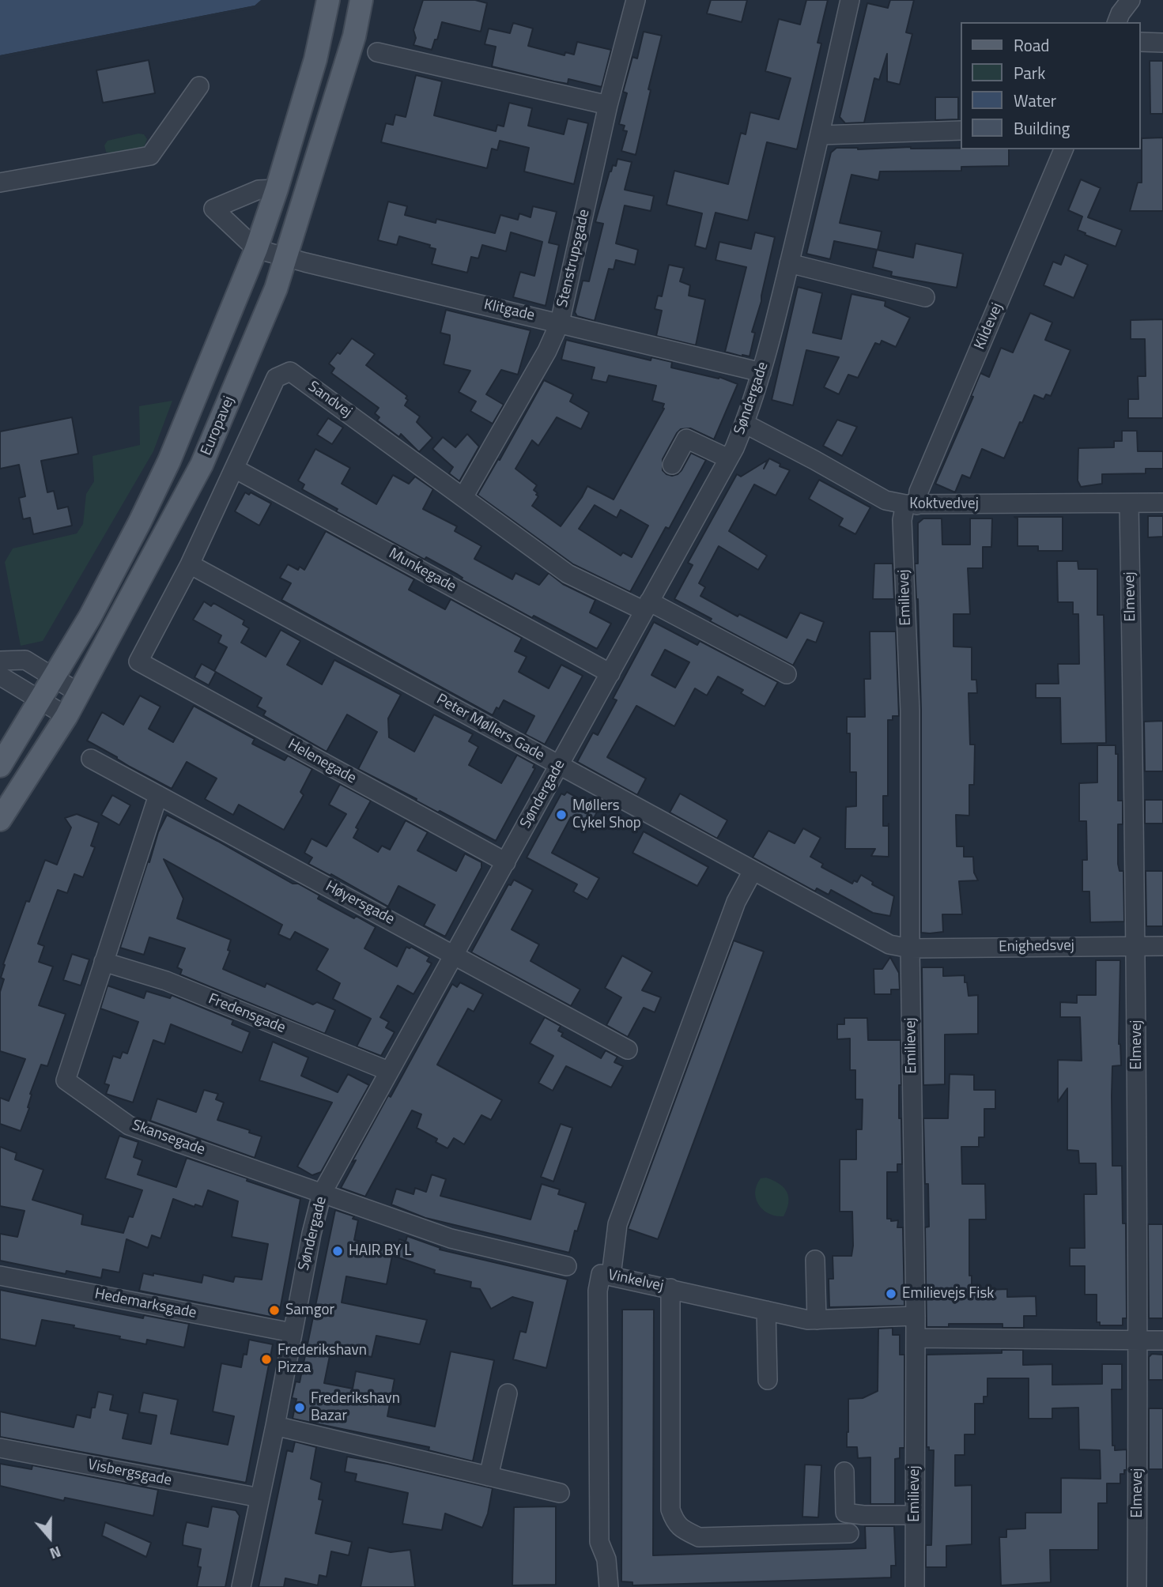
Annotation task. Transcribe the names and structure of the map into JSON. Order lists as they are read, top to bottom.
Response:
{
  "streets": {
    "main road": ["Europavej"],
    "street": [
      "Stenstrupsgade",
      "Klitgade",
      "Kildevej",
      "Søndergade",
      "Sandvej",
      "Koktvedvej",
      "Munkegade",
      "Elmevej",
      "Emilievej",
      "Peter Møllers Gade",
      "Helenegade",
      "Høyersgade",
      "Enighedsvej",
      "Fredensgade",
      "Skansegade",
      "Vinkelvej",
      "Hedemarksgade",
      "Visbergsgade"
    ]
  },
  "crossings": [
    ["Stenstrupsgade", "Klitgade"],
    ["Stenstrupsgade", "Sandvej"],
    ["Klitgade", "Søndergade"],
    ["Klitgade", "Europavej"],
    ["Kildevej", "Koktvedvej"],
    ["Kildevej", "Emilievej"],
    ["Søndergade", "Sandvej"],
    ["Søndergade", "Koktvedvej"],
    ["Søndergade", "Munkegade"],
    ["Søndergade", "Peter Møllers Gade"],
    ["Søndergade", "Helenegade"],
    ["Søndergade", "Høyersgade"],
    ["Søndergade", "Fredensgade"],
    ["Søndergade", "Skansegade"],
    ["Søndergade", "Hedemarksgade"],
    ["Søndergade", "Visbergsgade"],
    ["Sandvej", "Munkegade"],
    ["Sandvej", "Peter Møllers Gade"],
    ["Sandvej", "Helenegade"],
    ["Koktvedvej", "Elmevej"],
    ["Koktvedvej", "Emilievej"],
    ["Elmevej", "Enighedsvej"],
    ["Emilievej", "Peter Møllers Gade"],
    ["Emilievej", "Enighedsvej"],
    ["Emilievej", "Vinkelvej"],
    ["Peter Møllers Gade", "Enighedsvej"],
    ["Høyersgade", "Skansegade"],
    ["Fredensgade", "Skansegade"]
  ],
  "places": [
    "Møllers Cykel Shop",
    "HAIR BY L",
    "Emilievejs Fisk",
    "Samgor",
    "Frederikshavn Pizza",
    "Frederikshavn Bazar"
  ],
  "legend": [
    "Road",
    "Park",
    "Water",
    "Building"
  ],
  "north": "bottom"
}
